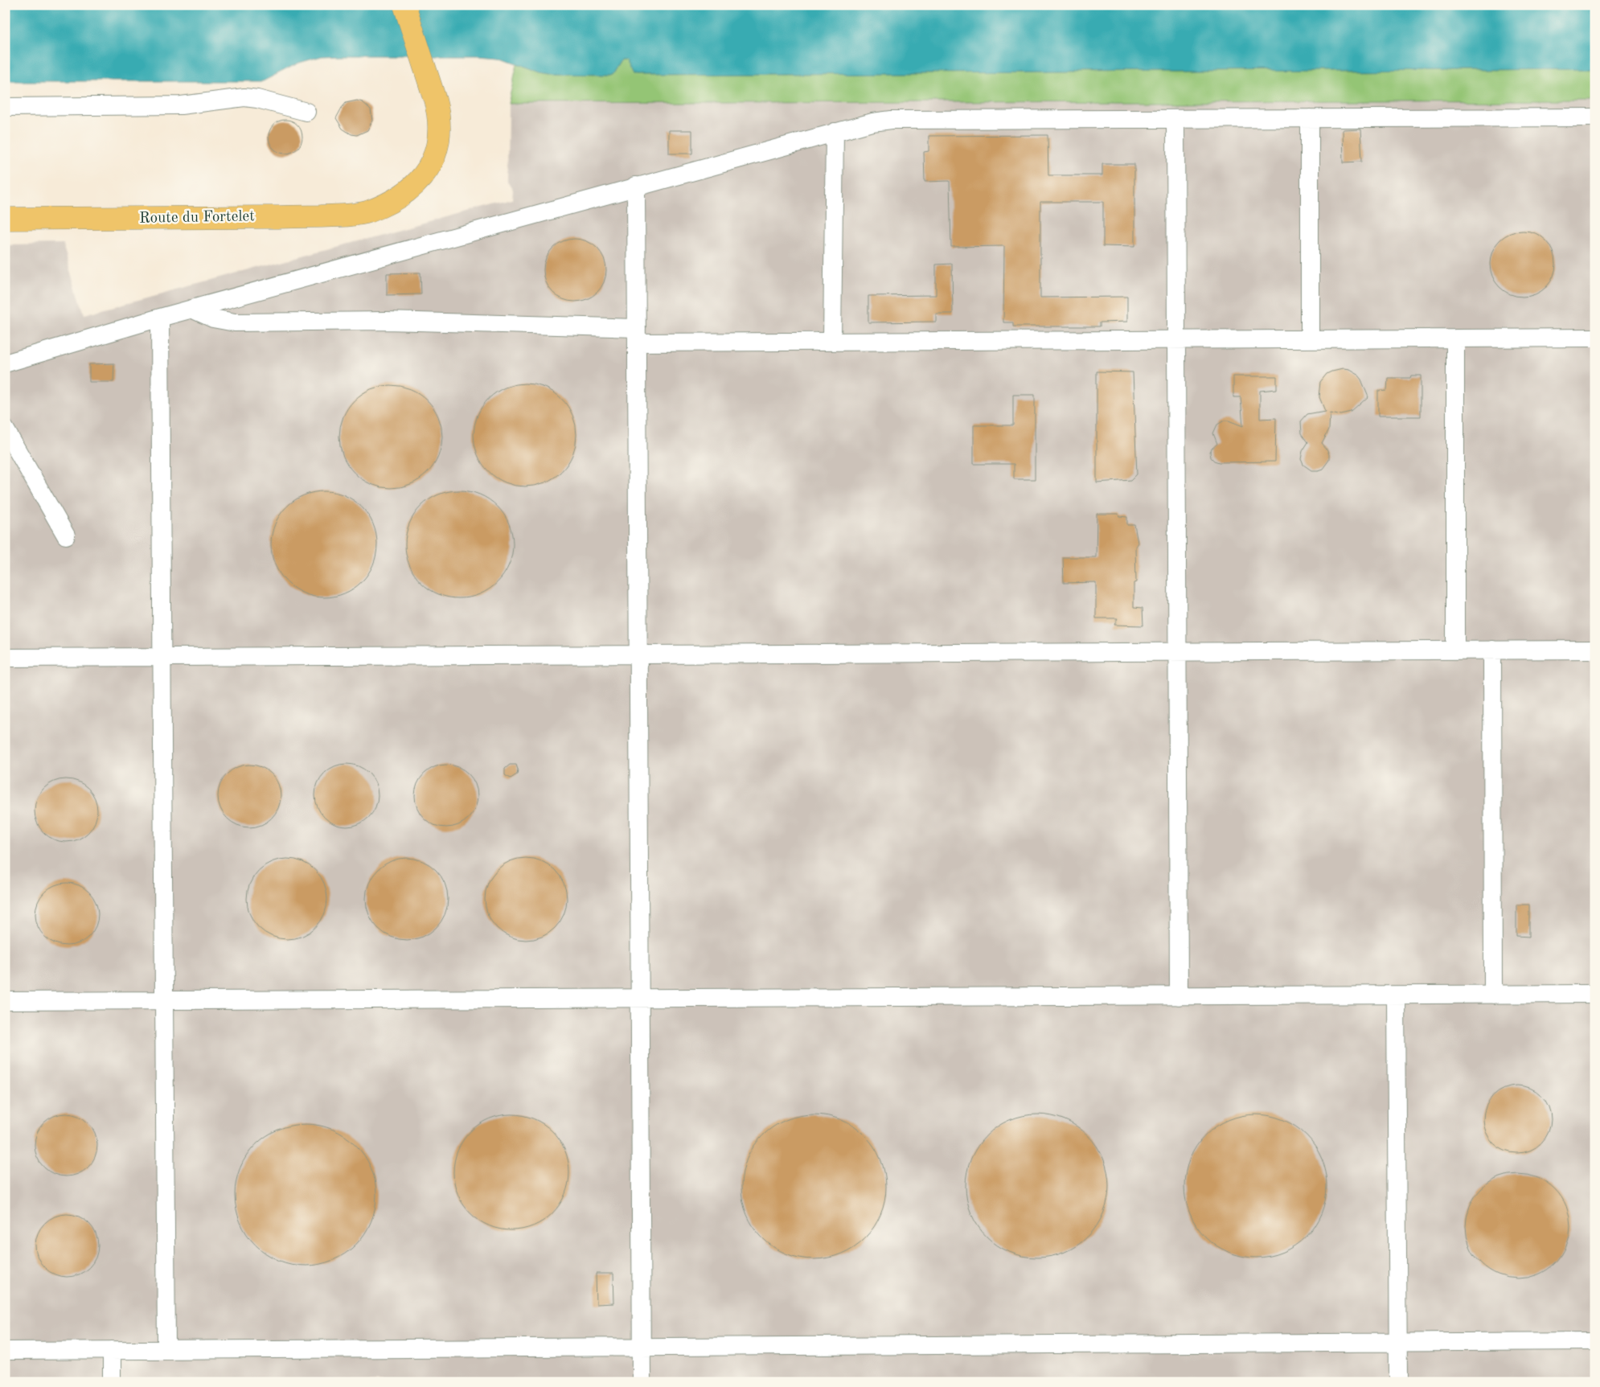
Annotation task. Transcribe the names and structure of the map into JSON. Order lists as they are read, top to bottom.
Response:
{
  "streets": {
    "main road": ["Route du Fortelet"]
  }
}
